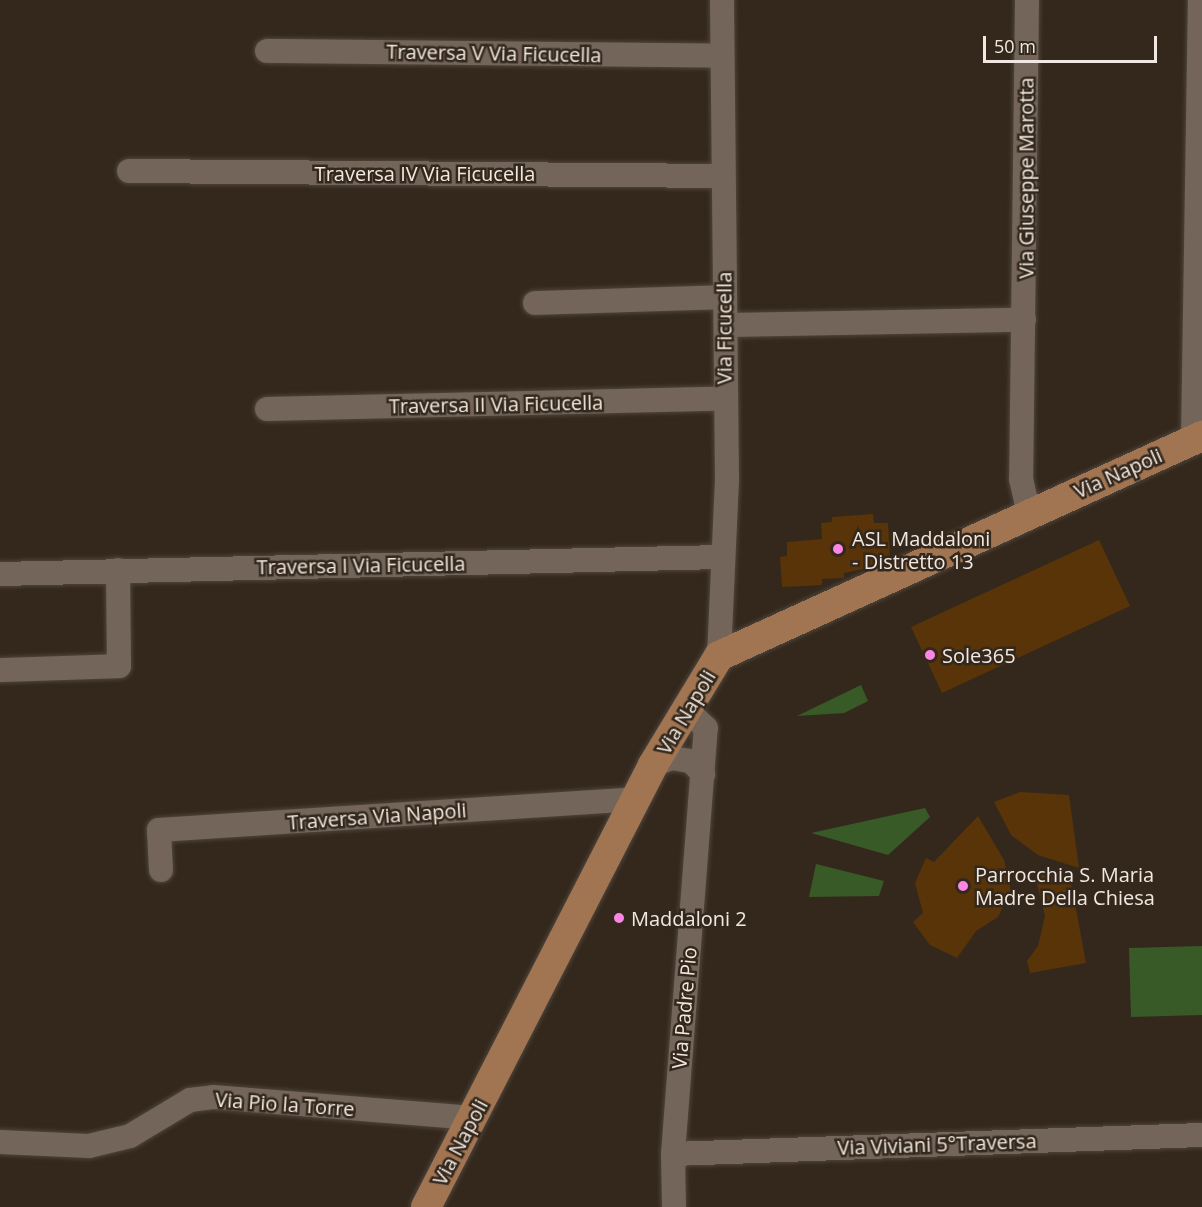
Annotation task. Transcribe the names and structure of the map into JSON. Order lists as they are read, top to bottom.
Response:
{
  "streets": {
    "main road": ["Via Napoli"],
    "street": [
      "Traversa V Via Ficucella",
      "Traversa IV Via Ficucella",
      "Via Giuseppe Marotta",
      "Via Ficucella",
      "Traversa II Via Ficucella",
      "Traversa I Via Ficucella",
      "Traversa Via Napoli",
      "Via Padre Pio",
      "Via Pio la Torre",
      "Via Viviani 5°Traversa"
    ]
  },
  "crossings": [
    ["Traversa V Via Ficucella", "Via Ficucella"],
    ["Traversa IV Via Ficucella", "Via Ficucella"],
    ["Via Giuseppe Marotta", "Via Napoli"],
    ["Via Ficucella", "Traversa II Via Ficucella"],
    ["Via Ficucella", "Via Napoli"],
    ["Via Ficucella", "Traversa I Via Ficucella"],
    ["Via Napoli", "Traversa Via Napoli"],
    ["Via Napoli", "Via Padre Pio"],
    ["Via Napoli", "Via Pio la Torre"],
    ["Via Padre Pio", "Via Viviani 5°Traversa"]
  ],
  "places": [
    "ASL Maddaloni - Distretto 13",
    "Sole365",
    "Parrocchia S. Maria Madre Della Chiesa",
    "Maddaloni 2"
  ],
  "scale_bar": "50 m"
}
